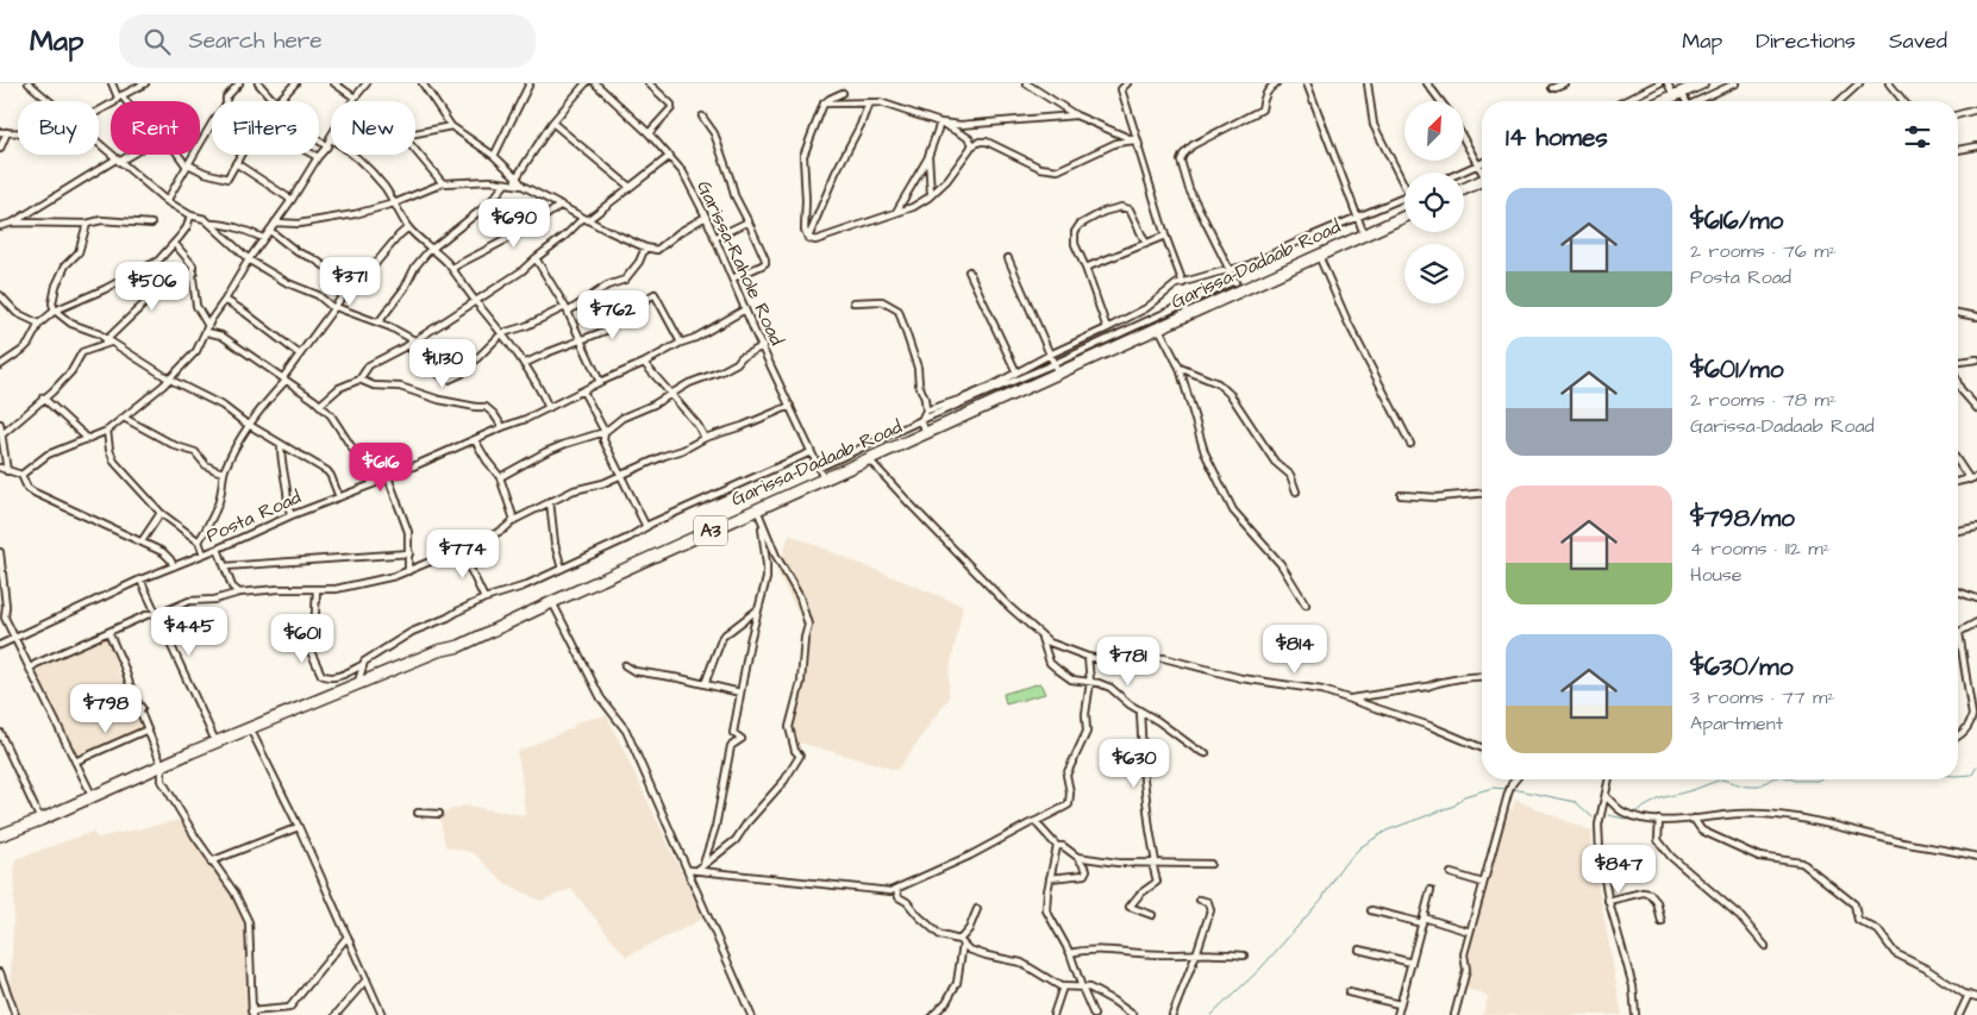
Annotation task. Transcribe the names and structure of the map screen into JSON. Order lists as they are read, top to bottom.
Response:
{
  "streets": {
    "highway": ["Garissa-Dadaab Road", "A3"],
    "street": ["Garissa-Rahole Road", "Posta Road"]
  },
  "crossings": [
    ["Garissa-Rahole Road", "Garissa-Dadaab Road"],
    ["Garissa-Rahole Road", "Posta Road"]
  ],
  "north": "top right",
  "page": {
    "header": "Map",
    "search": "Search here",
    "nav": ["Map", "Directions", "Saved"],
    "chip": [
      "Buy",
      "Rent",
      "Filters",
      "New"
    ],
    "heading": "14 homes",
    "list": [
      {
        "name": "$616/mo",
        "note": "2 rooms · 76 m² · Posta Road"
      },
      {
        "name": "$601/mo",
        "note": "2 rooms · 78 m² · Garissa-Dadaab Road"
      },
      {
        "name": "$798/mo",
        "note": "4 rooms · 112 m² · House"
      },
      {
        "name": "$630/mo",
        "note": "3 rooms · 77 m² · Apartment"
      }
    ],
    "price": [
      "$690",
      "$371",
      "$506",
      "$762",
      "$1,130",
      "$616",
      "$774",
      "$445",
      "$601",
      "$814",
      "$781",
      "$798",
      "$630",
      "$847"
    ]
  }
}
